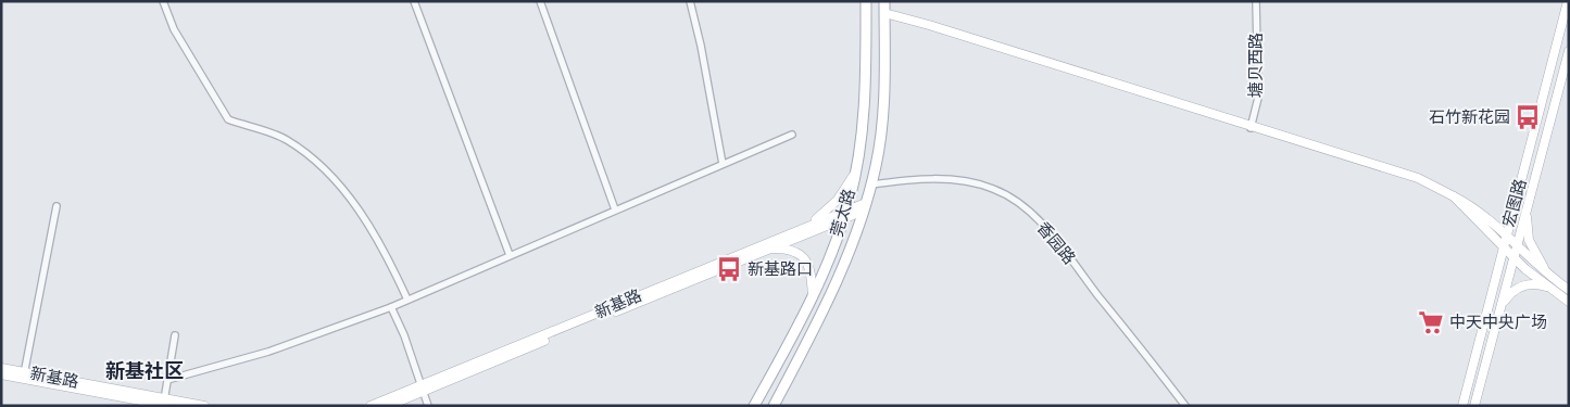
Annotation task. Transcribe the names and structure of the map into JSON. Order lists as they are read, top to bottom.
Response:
{
  "streets": {
    "main road": ["莞太路"],
    "street": [
      "塘贝西路",
      "宏图路",
      "香园路",
      "新基路"
    ]
  },
  "crossings": [
    ["莞太路", "香园路"],
    ["莞太路", "新基路"]
  ],
  "districts": ["新基社区"],
  "places": {
    "bus stop": ["石竹新花园", "新基路口"],
    "supermarket": ["中天中央广场"]
  }
}
